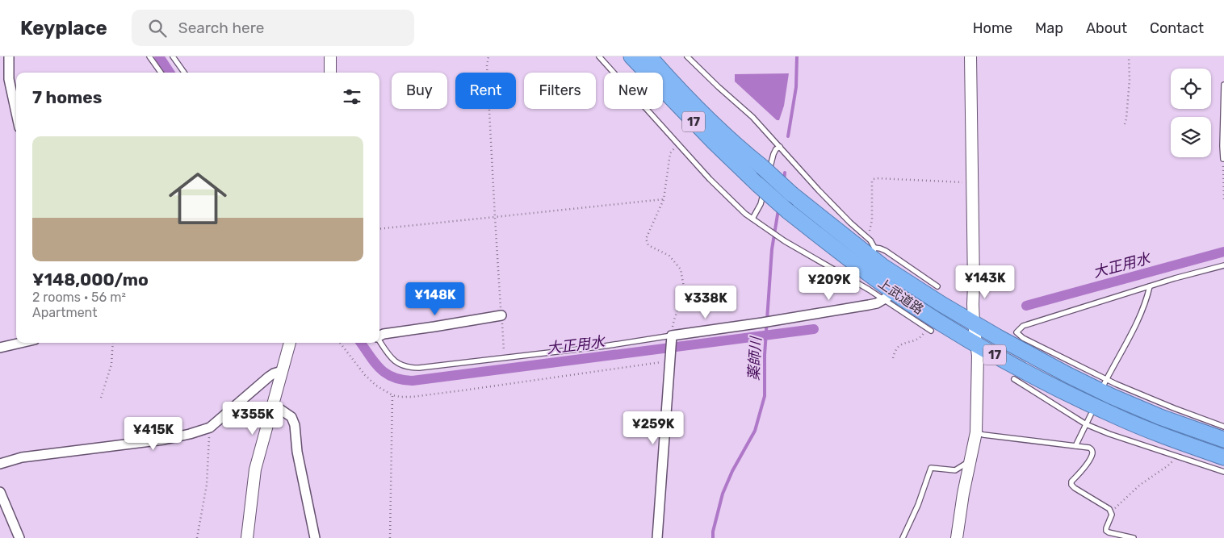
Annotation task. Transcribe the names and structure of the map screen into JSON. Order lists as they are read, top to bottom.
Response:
{
  "streets": {
    "highway": ["17", "上武道路"]
  },
  "water": ["大正用水", "薬師川"],
  "page": {
    "header": "Keyplace",
    "search": "Search here",
    "nav": [
      "Home",
      "Map",
      "About",
      "Contact"
    ],
    "chip": [
      "Buy",
      "Rent",
      "Filters",
      "New"
    ],
    "heading": "7 homes",
    "list": [
      {
        "name": "¥148,000/mo",
        "note": "2 rooms · 56 m² · Apartment"
      }
    ],
    "price": [
      "¥143K",
      "¥209K",
      "¥148K",
      "¥338K",
      "¥355K",
      "¥259K",
      "¥415K"
    ]
  }
}
